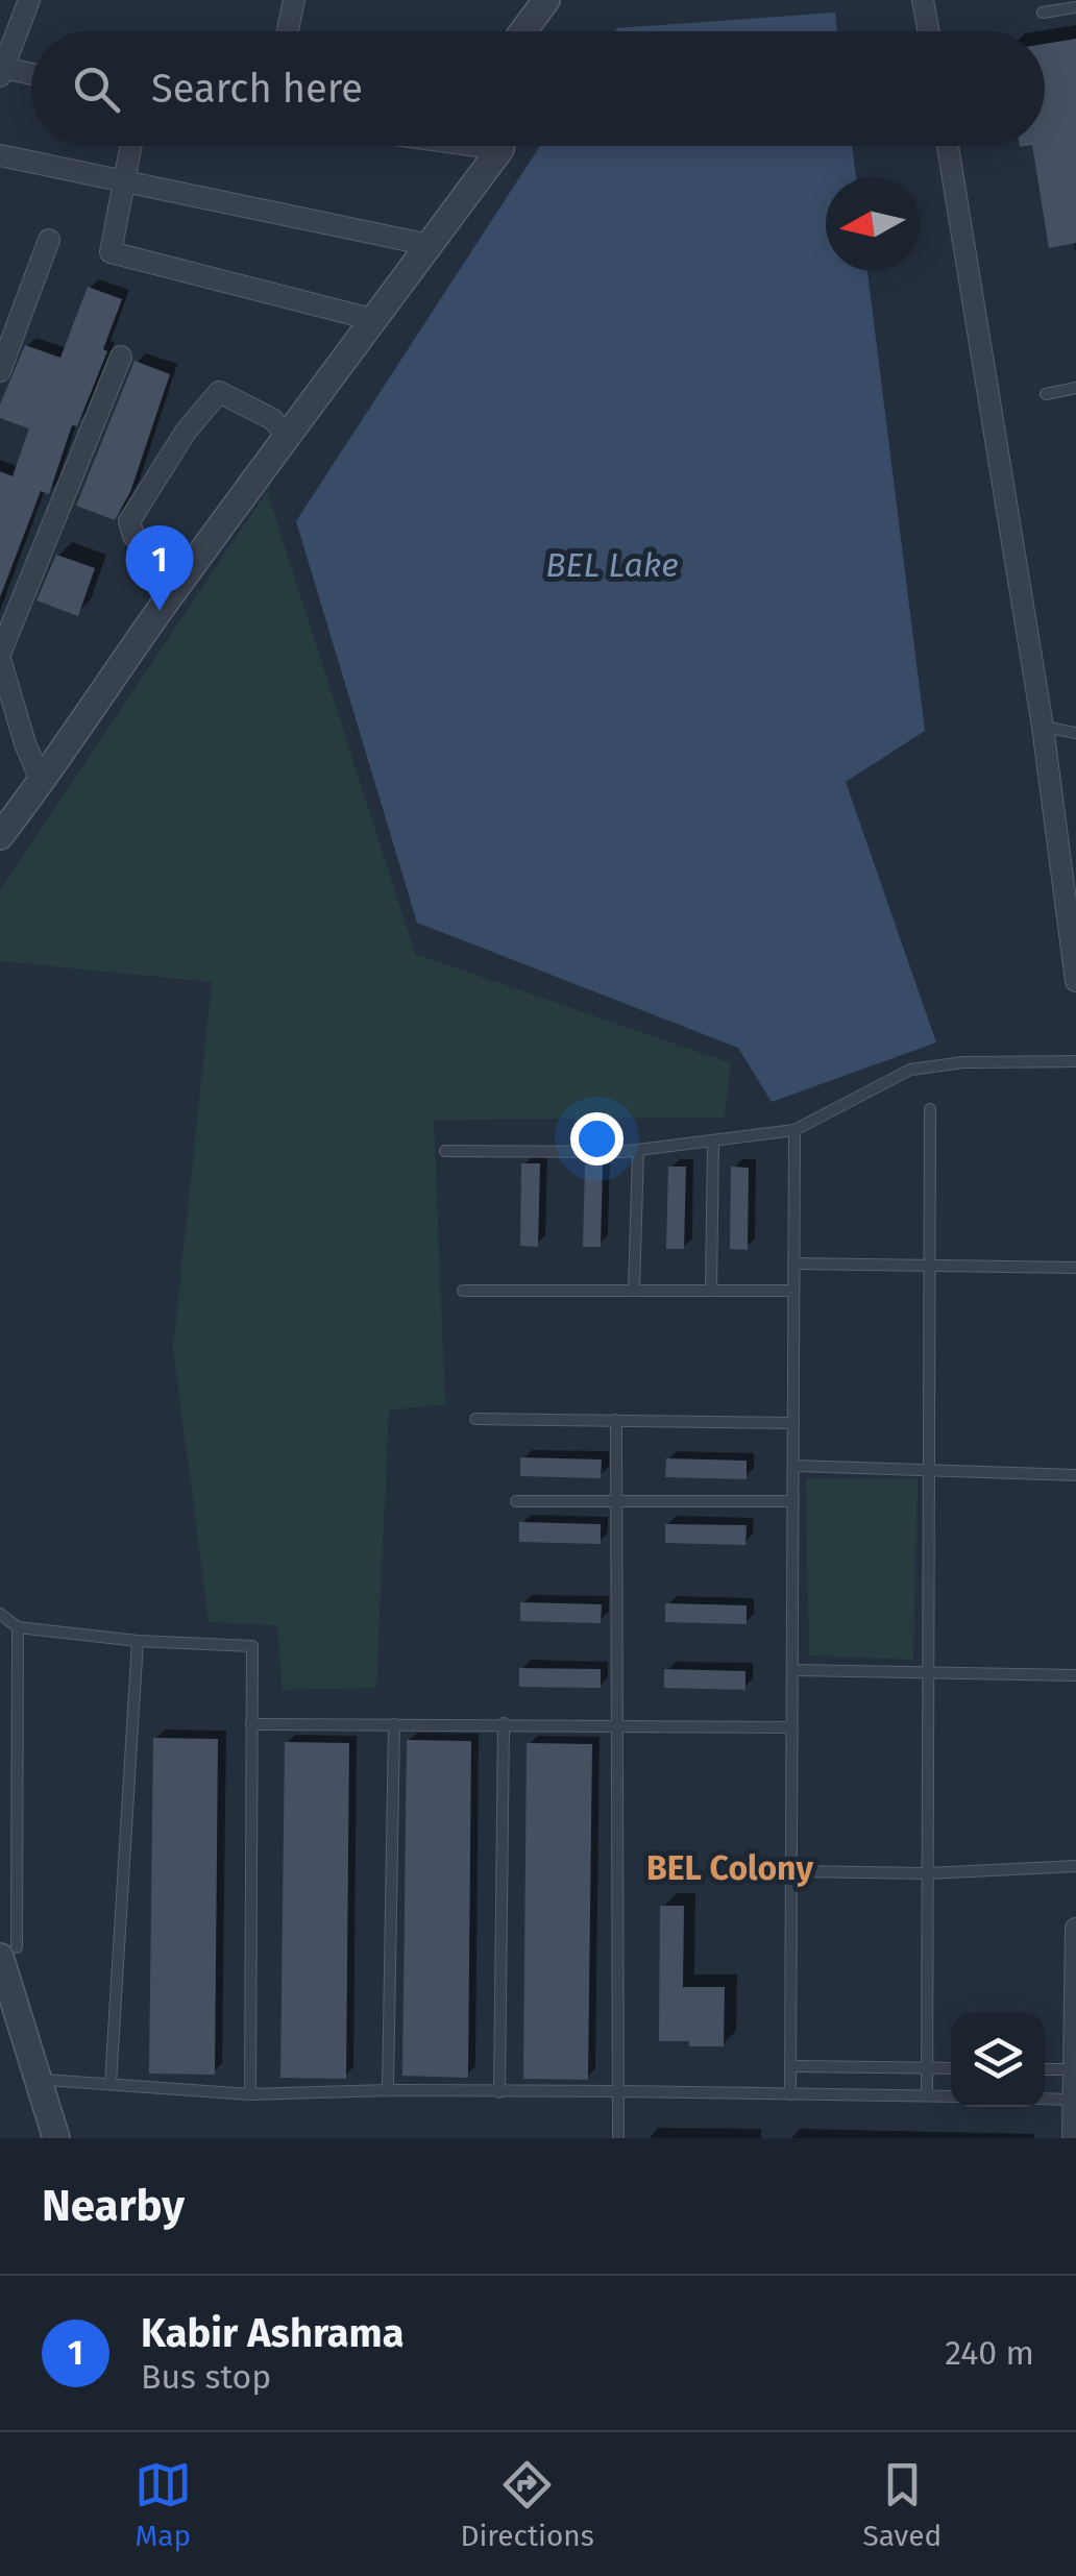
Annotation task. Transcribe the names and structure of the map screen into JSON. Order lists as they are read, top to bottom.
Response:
{
  "districts": ["BEL Colony"],
  "water": ["BEL Lake"],
  "north": "left",
  "page": {
    "search": "Search here",
    "pins": "1",
    "heading": "Nearby",
    "list": [
      {
        "mark": "1",
        "name": "Kabir Ashrama",
        "note": "Bus stop",
        "value": "240 m"
      }
    ],
    "nav": ["Map", "Directions", "Saved"]
  }
}
